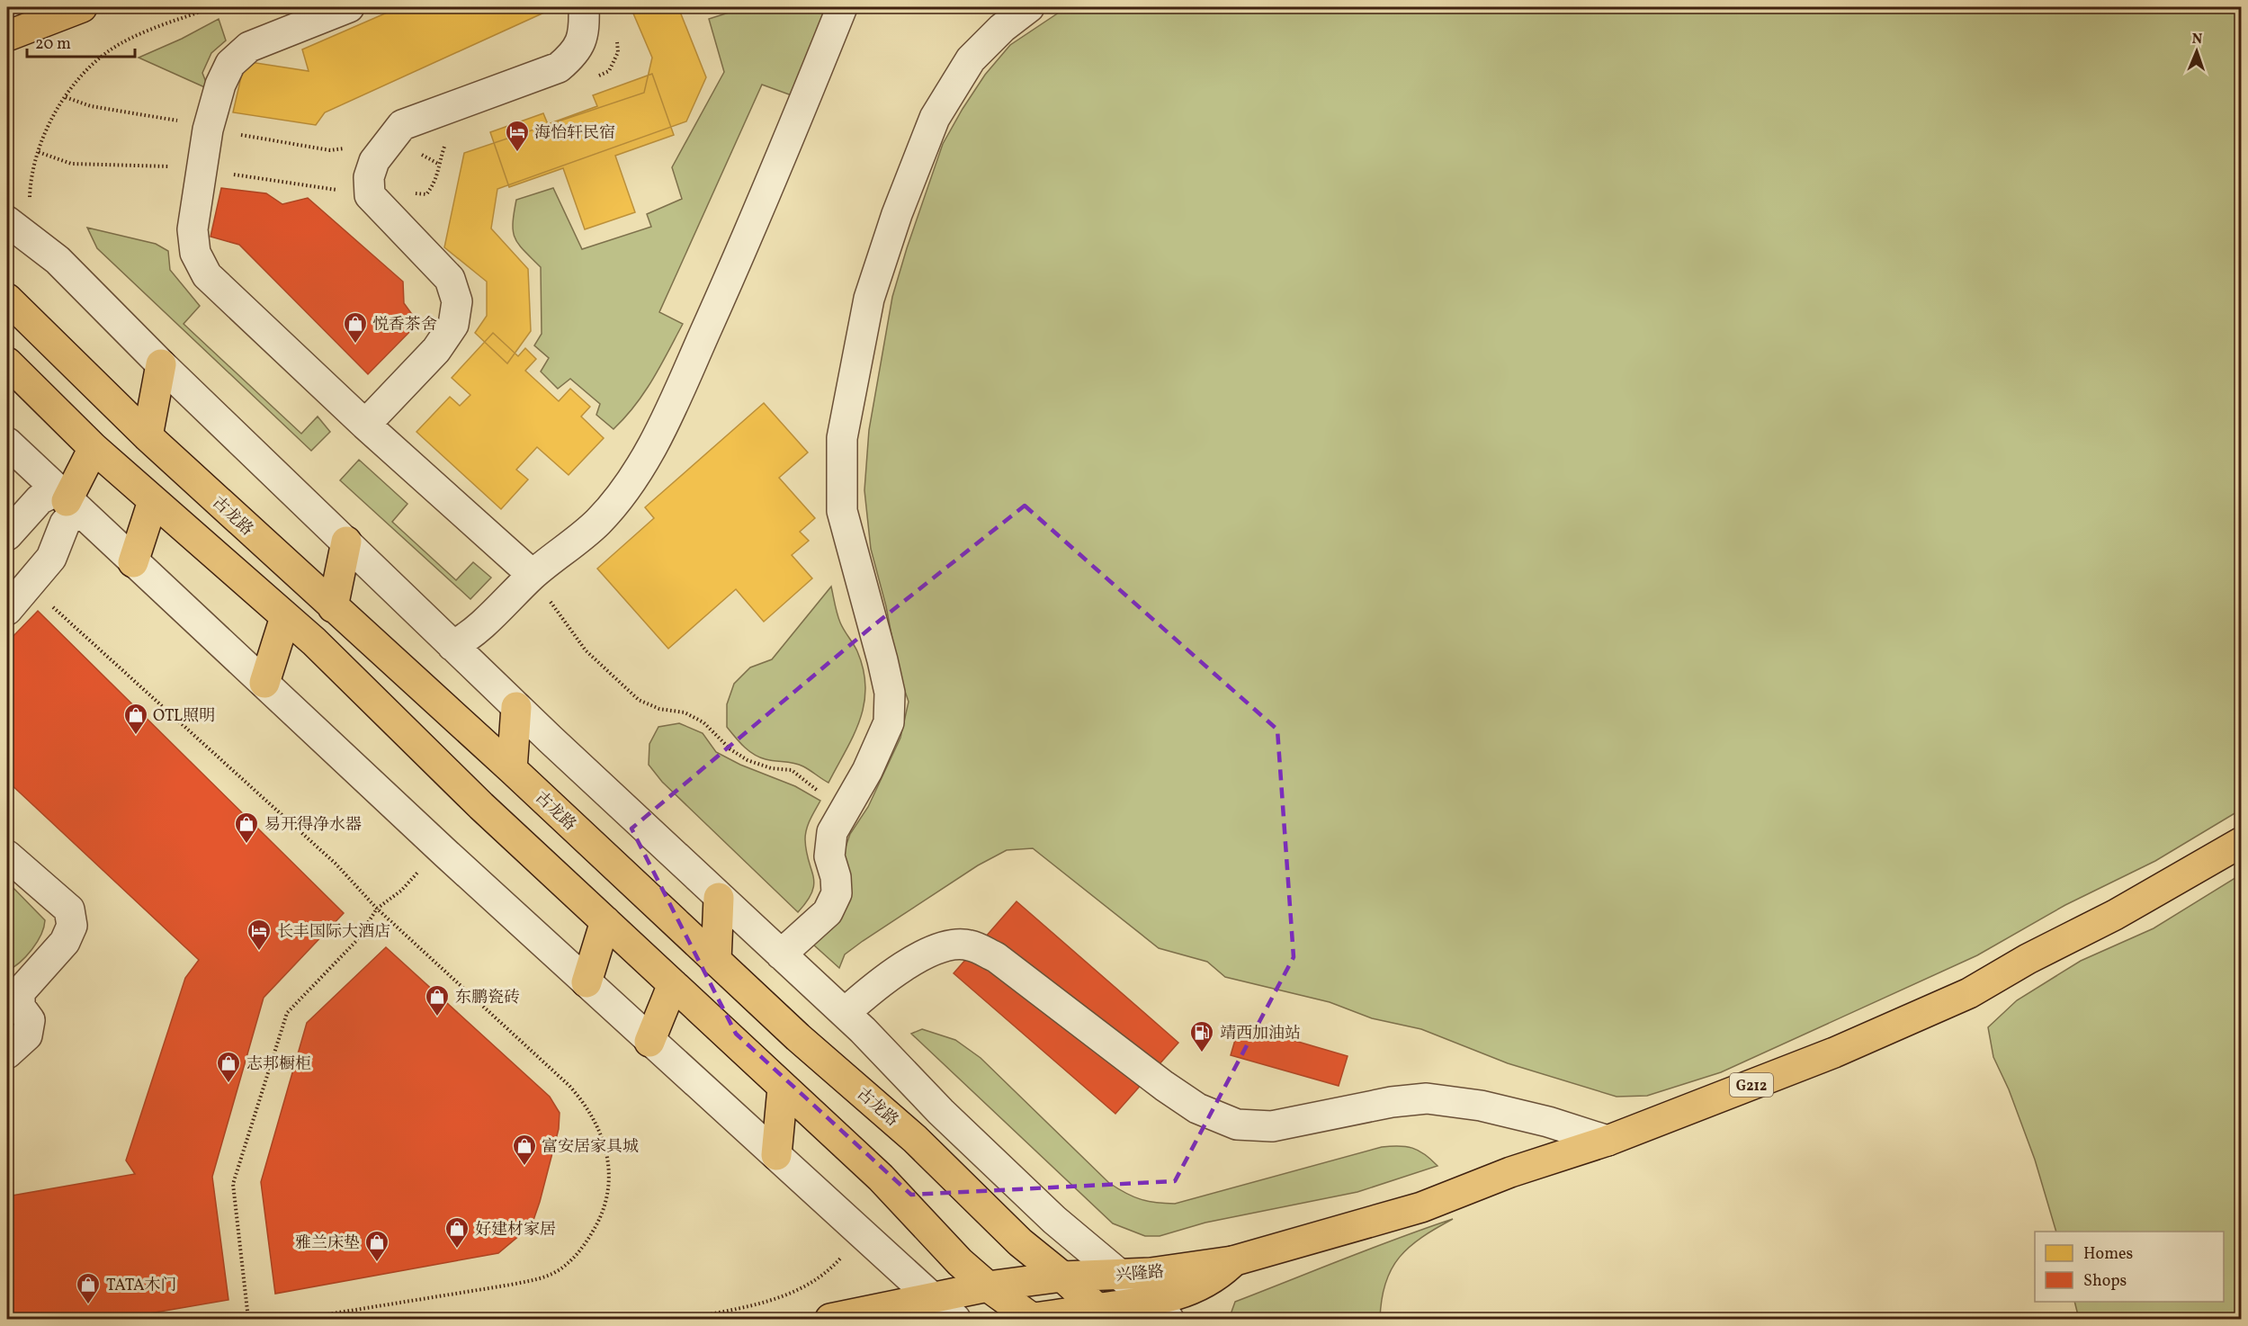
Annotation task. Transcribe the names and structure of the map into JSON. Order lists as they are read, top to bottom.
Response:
{
  "streets": {
    "main road": ["古龙路", "G212", "兴隆路"]
  },
  "crossings": [
    ["古龙路", "兴隆路"],
    ["G212", "兴隆路"]
  ],
  "places": {
    "hotel": ["海怡轩民宿", "长丰国际大酒店"],
    "shop": [
      "悦香茶舍",
      "OTL照明",
      "易开得净水器",
      "东鹏瓷砖",
      "志邦橱柜",
      "富安居家具城",
      "好建材家居",
      "雅兰床垫",
      "TATA木门"
    ],
    "fuel station": ["靖西加油站"]
  },
  "legend": ["Homes", "Shops"],
  "scale_bar": "20 m",
  "north": "top"
}
